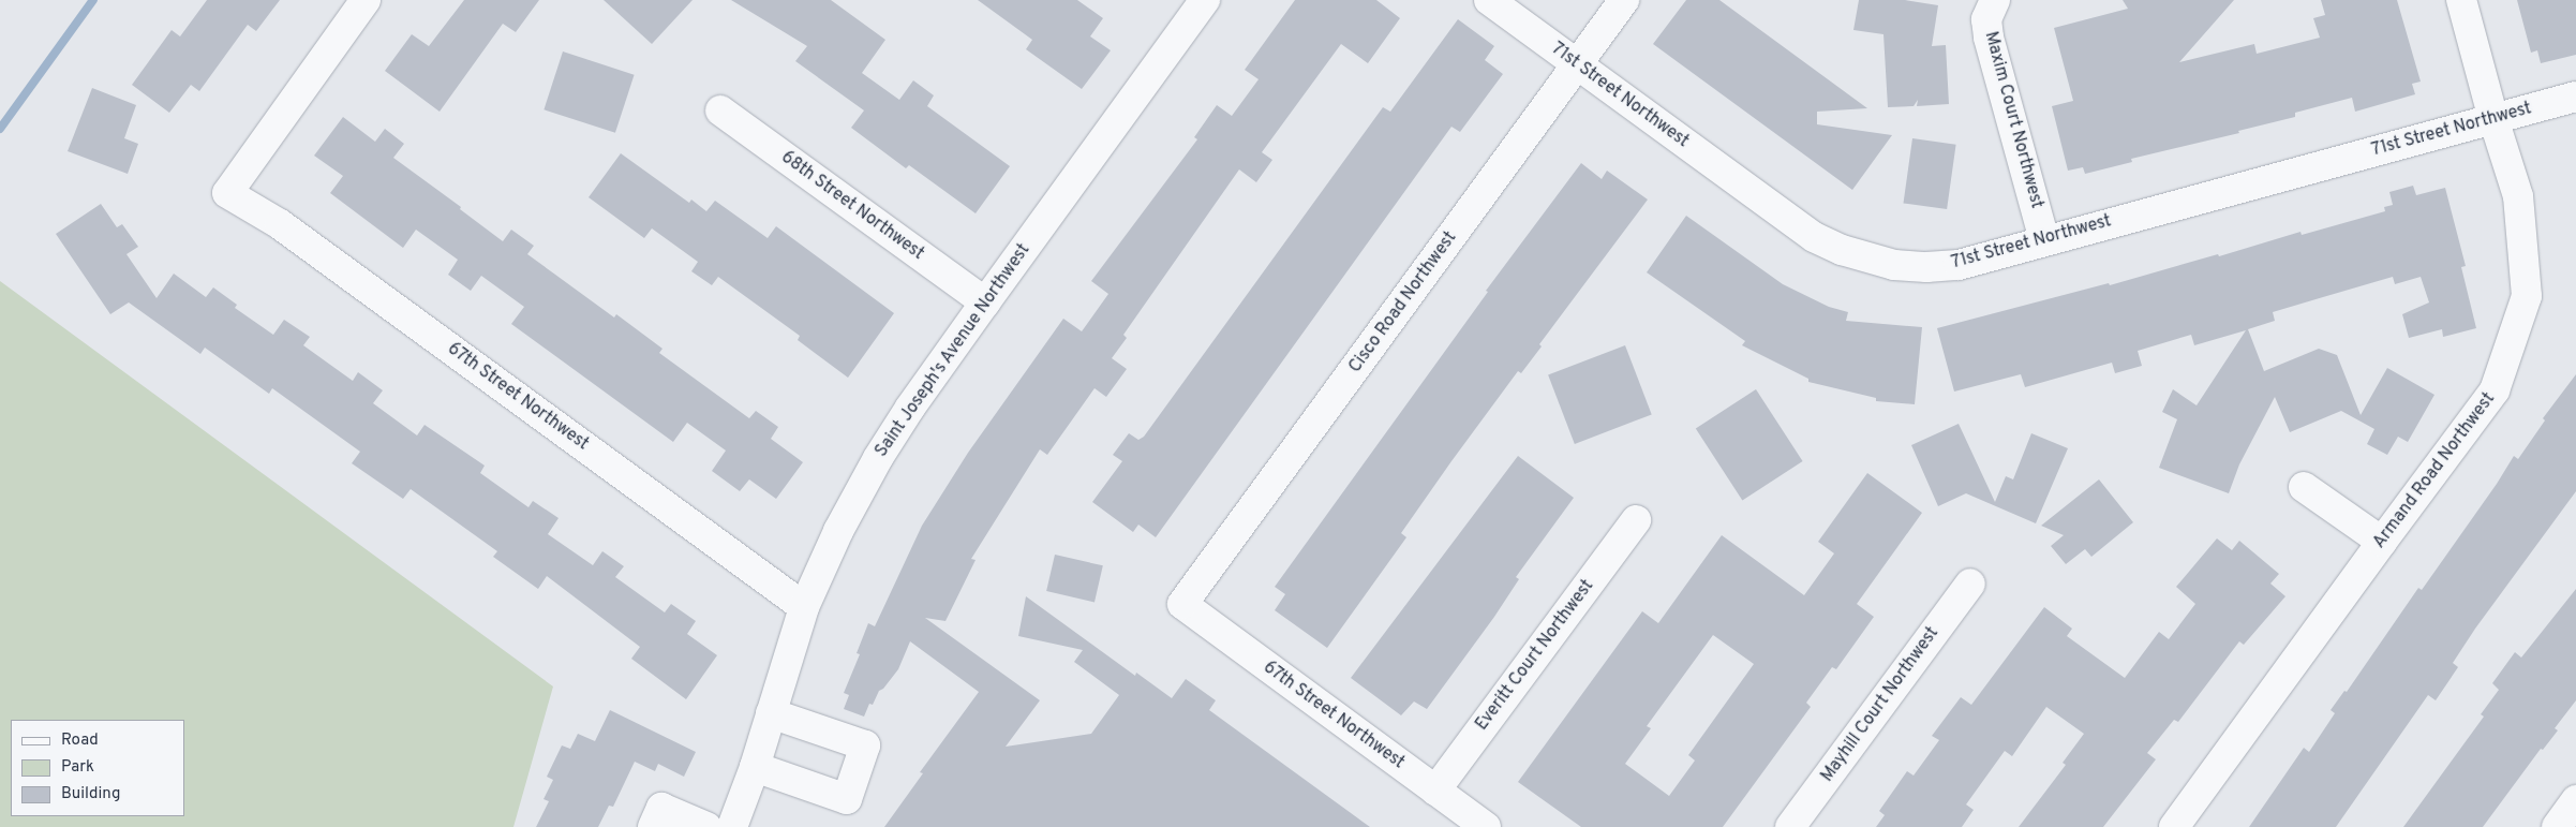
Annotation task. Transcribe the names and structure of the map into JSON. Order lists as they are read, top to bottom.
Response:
{
  "streets": {
    "street": [
      "71st Street Northwest",
      "Maxim Court Northwest",
      "68th Street Northwest",
      "Cisco Road Northwest",
      "Saint Joseph's Avenue Northwest",
      "67th Street Northwest",
      "Armand Road Northwest",
      "Everitt Court Northwest",
      "Mayhill Court Northwest"
    ]
  },
  "crossings": [
    ["71st Street Northwest", "Maxim Court Northwest"],
    ["71st Street Northwest", "Cisco Road Northwest"],
    ["71st Street Northwest", "Armand Road Northwest"],
    ["68th Street Northwest", "Saint Joseph's Avenue Northwest"],
    ["Cisco Road Northwest", "67th Street Northwest"],
    ["Saint Joseph's Avenue Northwest", "67th Street Northwest"],
    ["67th Street Northwest", "Everitt Court Northwest"]
  ],
  "legend": ["Road", "Park", "Building"]
}
